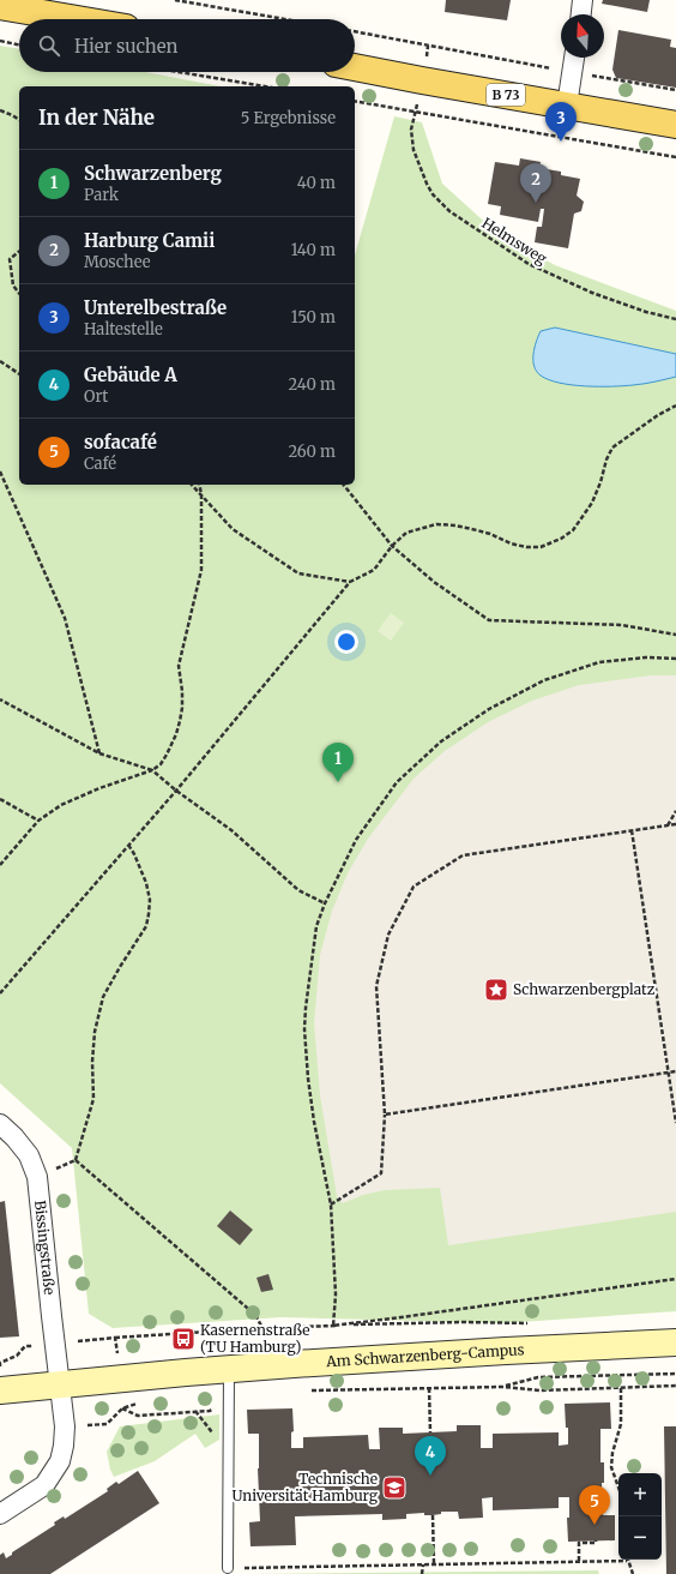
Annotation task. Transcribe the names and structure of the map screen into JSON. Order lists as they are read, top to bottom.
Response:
{
  "streets": {
    "main road": ["B 73"],
    "street": ["Bissingstraße", "Am Schwarzenberg-Campus"],
    "path": ["Helmsweg"]
  },
  "crossings": [
    ["Bissingstraße", "Am Schwarzenberg-Campus"]
  ],
  "places": {
    "place": ["Schwarzenbergplatz"],
    "bus stop": ["Kasernenstraße (TU Hamburg)"],
    "school or university": ["Technische Universität Hamburg"]
  },
  "north": "top",
  "page": {
    "search": "Hier suchen",
    "heading": ["In der Nähe", "5 Ergebnisse"],
    "pins": [
      "3",
      "2",
      "1",
      "4",
      "5"
    ],
    "list": [
      {
        "mark": "1",
        "name": "Schwarzenberg",
        "note": "Park",
        "value": "40 m"
      },
      {
        "mark": "2",
        "name": "Harburg Camii",
        "note": "Moschee",
        "value": "140 m"
      },
      {
        "mark": "3",
        "name": "Unterelbestraße",
        "note": "Haltestelle",
        "value": "150 m"
      },
      {
        "mark": "4",
        "name": "Gebäude A",
        "note": "Ort",
        "value": "240 m"
      },
      {
        "mark": "5",
        "name": "sofacafé",
        "note": "Café",
        "value": "260 m"
      }
    ],
    "map_buttons": ["+", "−"]
  }
}
